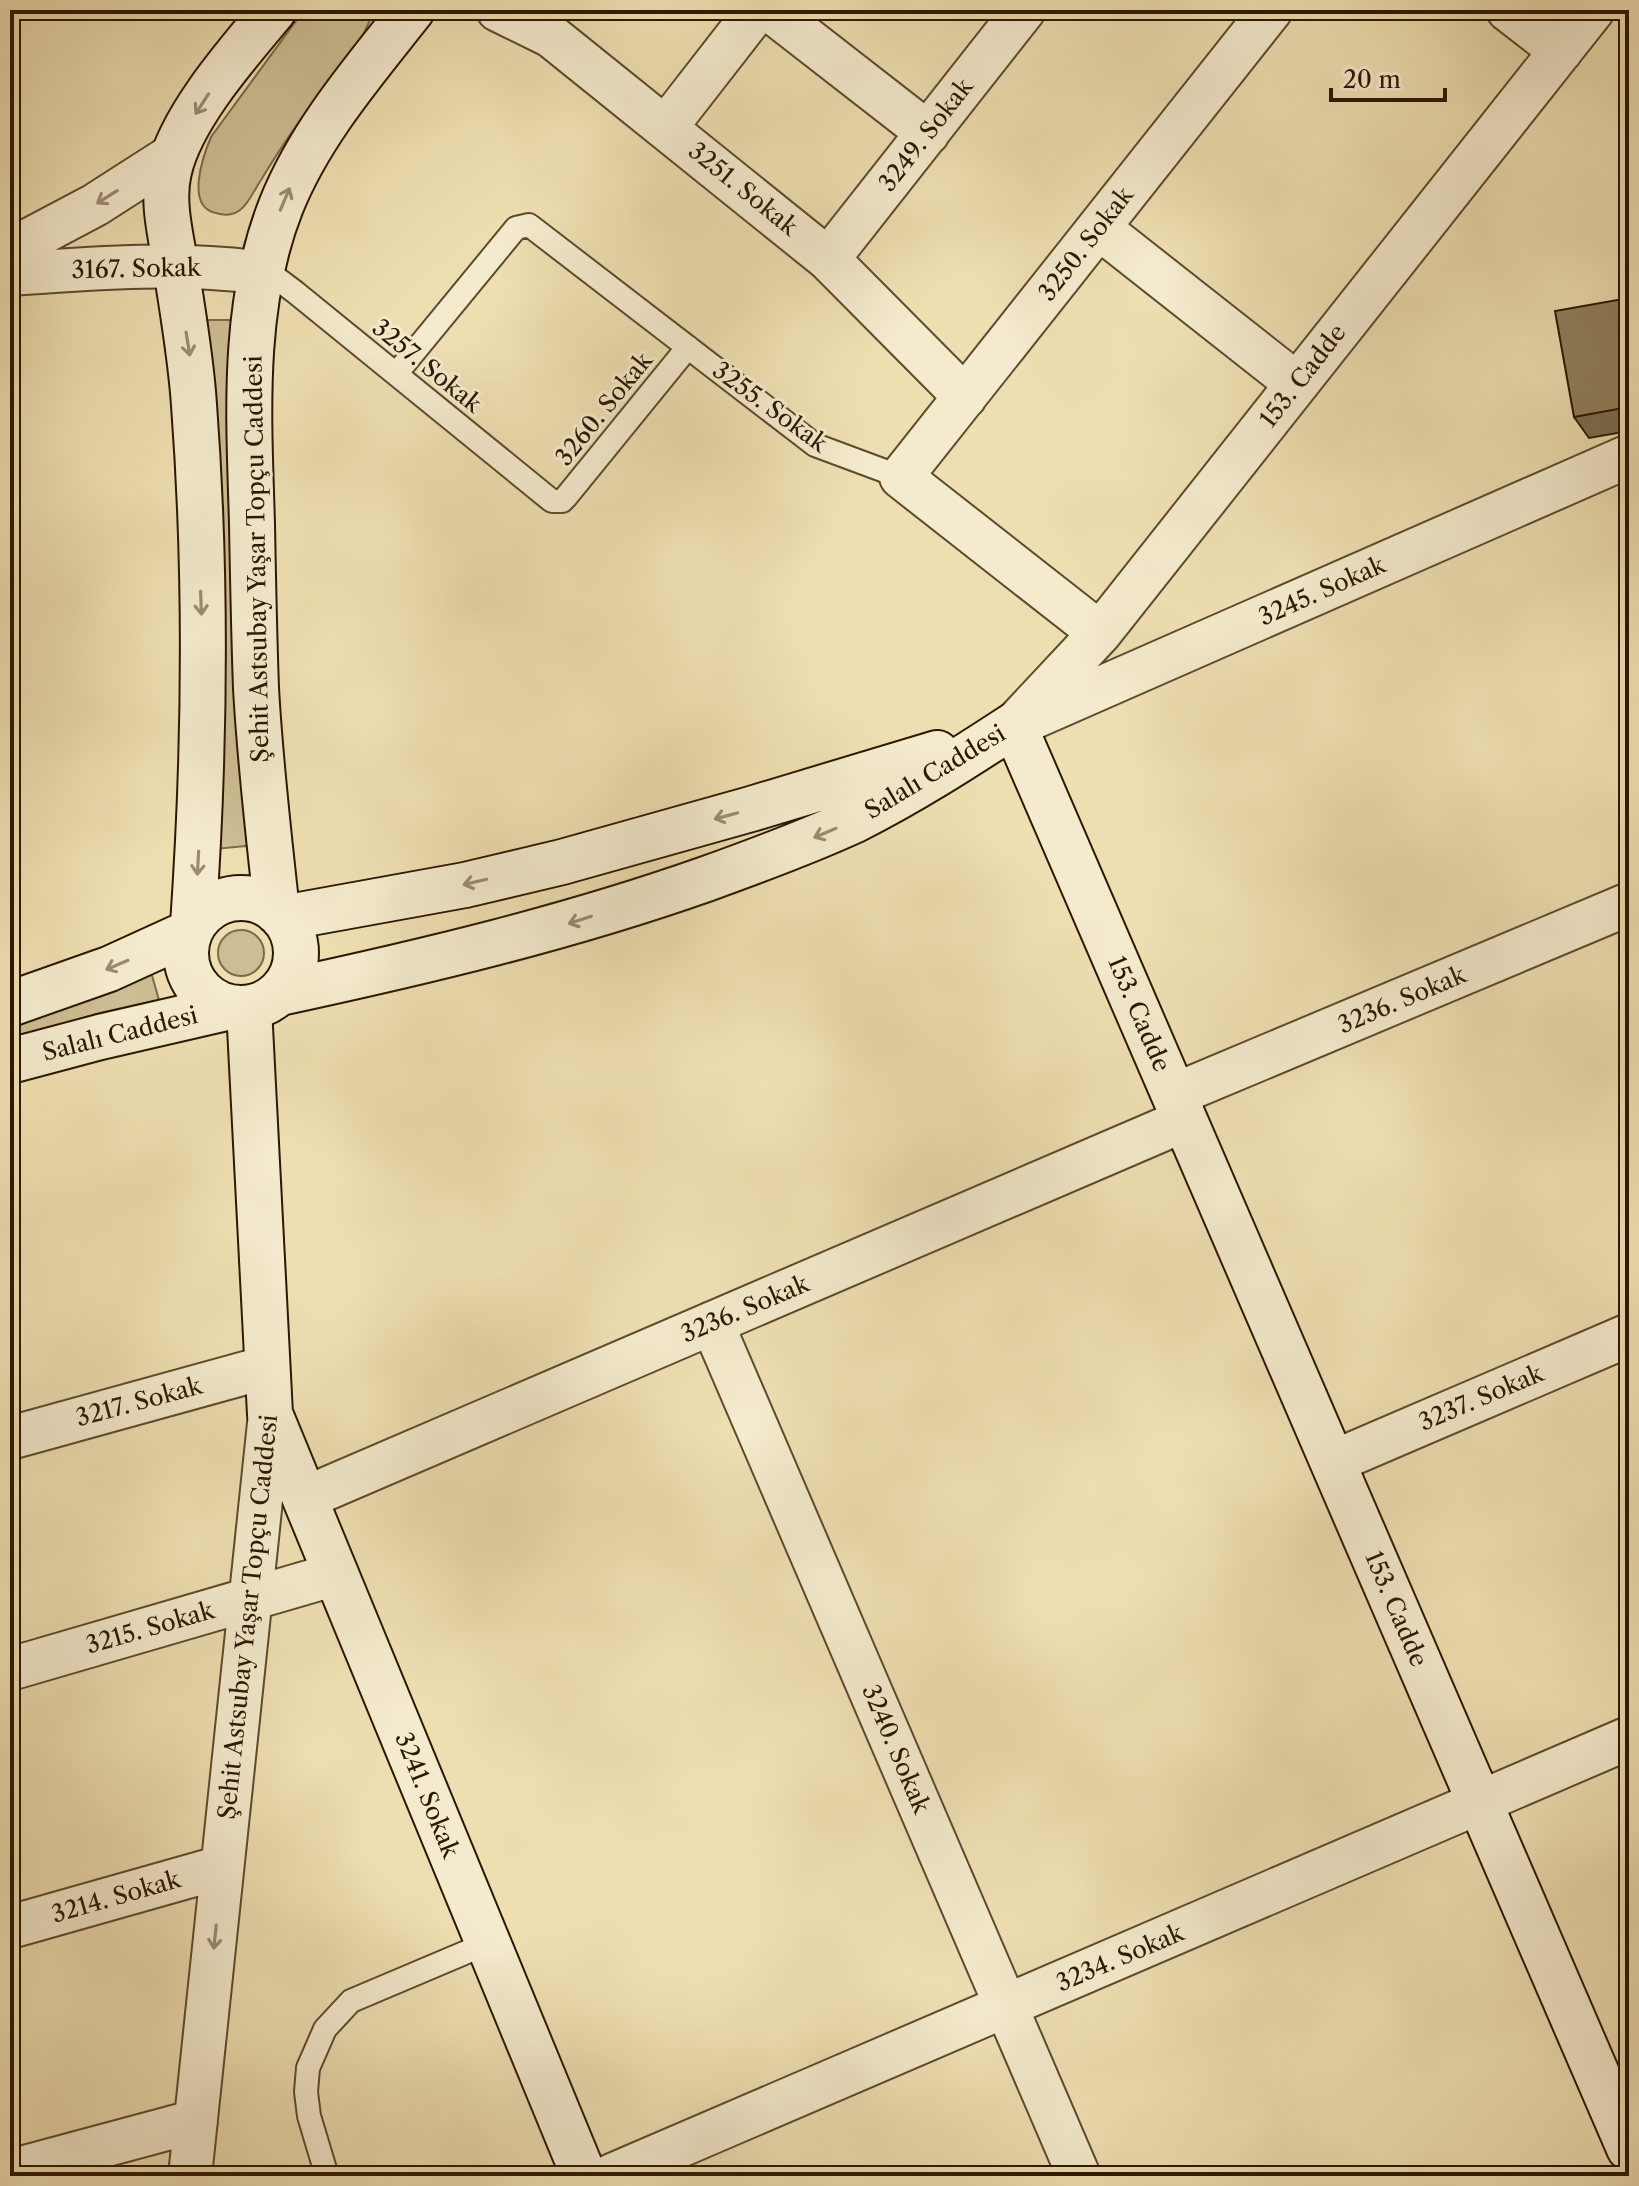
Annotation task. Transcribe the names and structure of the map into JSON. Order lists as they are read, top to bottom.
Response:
{
  "streets": {
    "street": [
      "3249. Sokak",
      "3251. Sokak",
      "3250. Sokak",
      "3167. Sokak",
      "153. Cadde",
      "3255. Sokak",
      "Şehit Astsubay Yaşar Topçu Caddesi",
      "3245. Sokak",
      "Salalı Caddesi",
      "3236. Sokak",
      "3237. Sokak",
      "3217. Sokak",
      "3215. Sokak",
      "3240. Sokak",
      "3241. Sokak",
      "3214. Sokak",
      "3234. Sokak"
    ],
    "lane": ["3257. Sokak", "3260. Sokak"]
  },
  "crossings": [
    ["3249. Sokak", "3251. Sokak"],
    ["3251. Sokak", "3250. Sokak"],
    ["3250. Sokak", "3255. Sokak"],
    ["3167. Sokak", "3257. Sokak"],
    ["3167. Sokak", "Şehit Astsubay Yaşar Topçu Caddesi"],
    ["3257. Sokak", "3255. Sokak"],
    ["3257. Sokak", "3260. Sokak"],
    ["3257. Sokak", "Şehit Astsubay Yaşar Topçu Caddesi"],
    ["153. Cadde", "3255. Sokak"],
    ["153. Cadde", "3245. Sokak"],
    ["153. Cadde", "Salalı Caddesi"],
    ["153. Cadde", "3236. Sokak"],
    ["153. Cadde", "3237. Sokak"],
    ["153. Cadde", "3234. Sokak"],
    ["3255. Sokak", "3260. Sokak"],
    ["Şehit Astsubay Yaşar Topçu Caddesi", "Salalı Caddesi"],
    ["Şehit Astsubay Yaşar Topçu Caddesi", "3217. Sokak"],
    ["Şehit Astsubay Yaşar Topçu Caddesi", "3215. Sokak"],
    ["Şehit Astsubay Yaşar Topçu Caddesi", "3241. Sokak"],
    ["Şehit Astsubay Yaşar Topçu Caddesi", "3214. Sokak"],
    ["3245. Sokak", "Salalı Caddesi"],
    ["3236. Sokak", "3240. Sokak"],
    ["3236. Sokak", "3241. Sokak"],
    ["3215. Sokak", "3241. Sokak"],
    ["3240. Sokak", "3234. Sokak"]
  ],
  "one_way": ["3167. Sokak", "Salalı Caddesi"],
  "scale_bar": "20 m"
}
